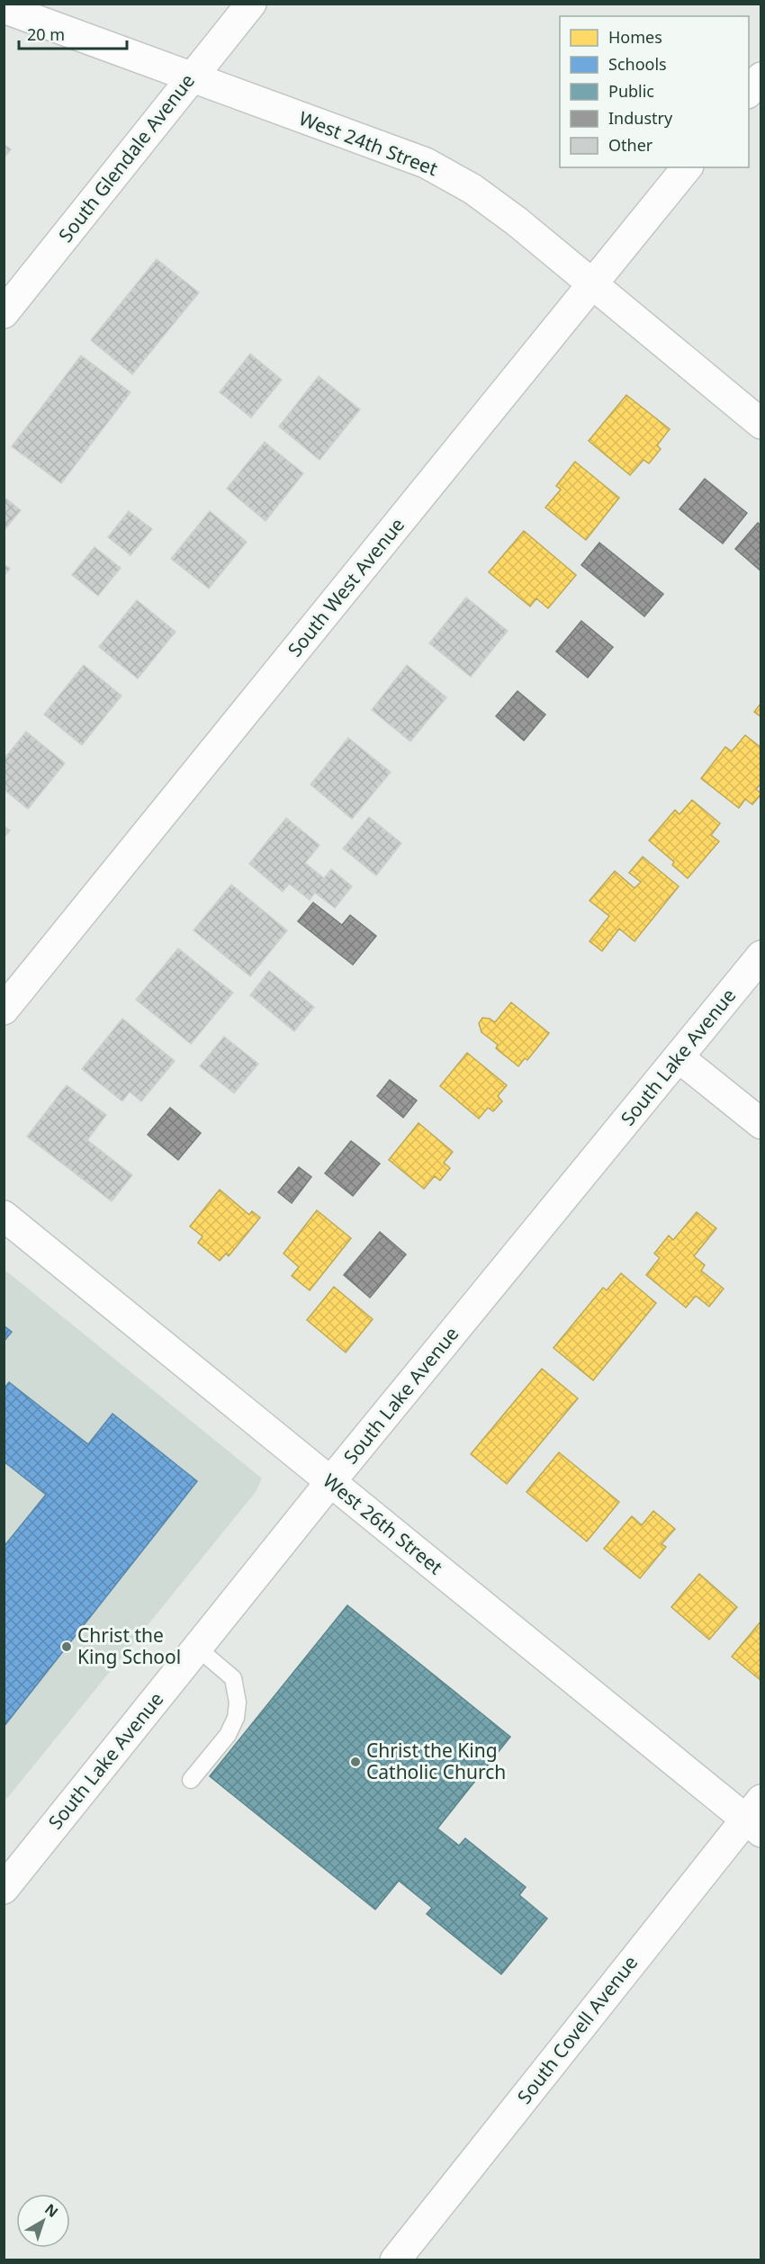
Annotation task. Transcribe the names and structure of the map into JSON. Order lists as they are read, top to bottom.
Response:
{
  "streets": {
    "street": [
      "West 24th Street",
      "South Glendale Avenue",
      "South West Avenue",
      "South Lake Avenue",
      "West 26th Street",
      "South Covell Avenue"
    ]
  },
  "crossings": [
    ["West 24th Street", "South Glendale Avenue"],
    ["West 24th Street", "South West Avenue"],
    ["South Lake Avenue", "West 26th Street"],
    ["West 26th Street", "South Covell Avenue"]
  ],
  "places": ["Christ the King School", "Christ the King Catholic Church"],
  "legend": [
    "Homes",
    "Schools",
    "Public",
    "Industry",
    "Other"
  ],
  "scale_bar": "20 m",
  "north": "top right"
}
